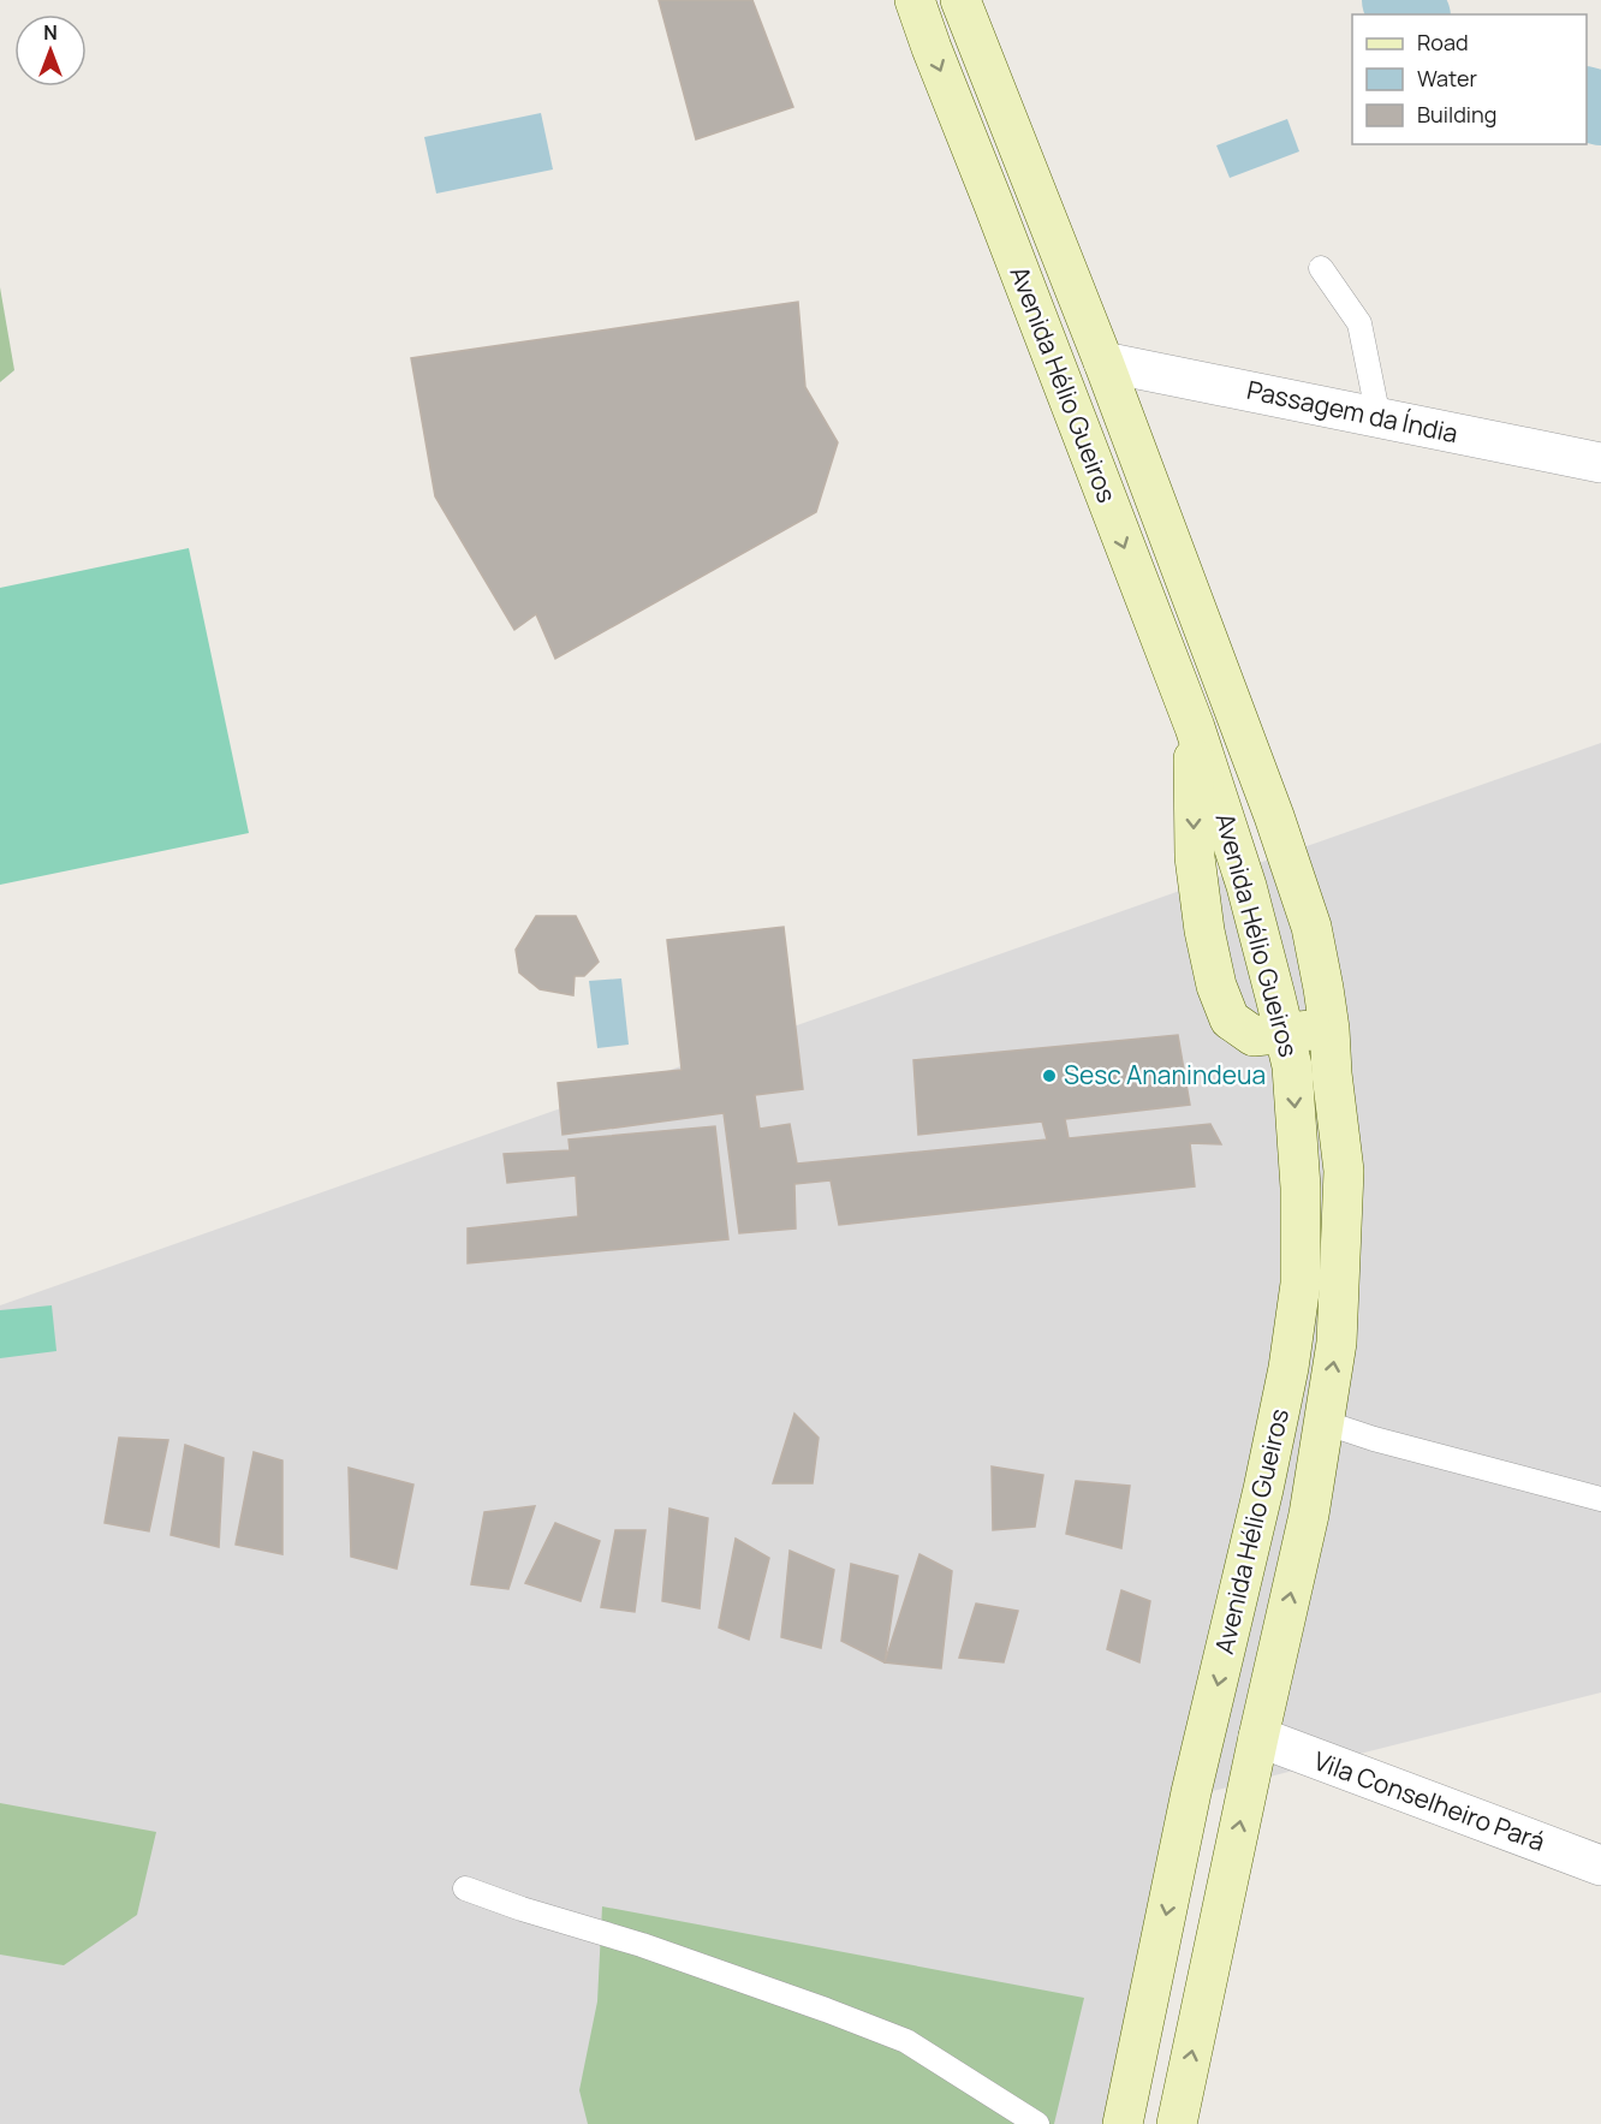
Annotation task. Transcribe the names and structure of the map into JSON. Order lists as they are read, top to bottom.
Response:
{
  "streets": {
    "main road": ["Avenida Hélio Gueiros"],
    "street": ["Passagem da Índia", "Vila Conselheiro Pará"]
  },
  "crossings": [
    ["Avenida Hélio Gueiros", "Passagem da Índia"],
    ["Avenida Hélio Gueiros", "Vila Conselheiro Pará"]
  ],
  "places": ["Sesc Ananindeua"],
  "legend": ["Road", "Water", "Building"],
  "north": "top"
}
